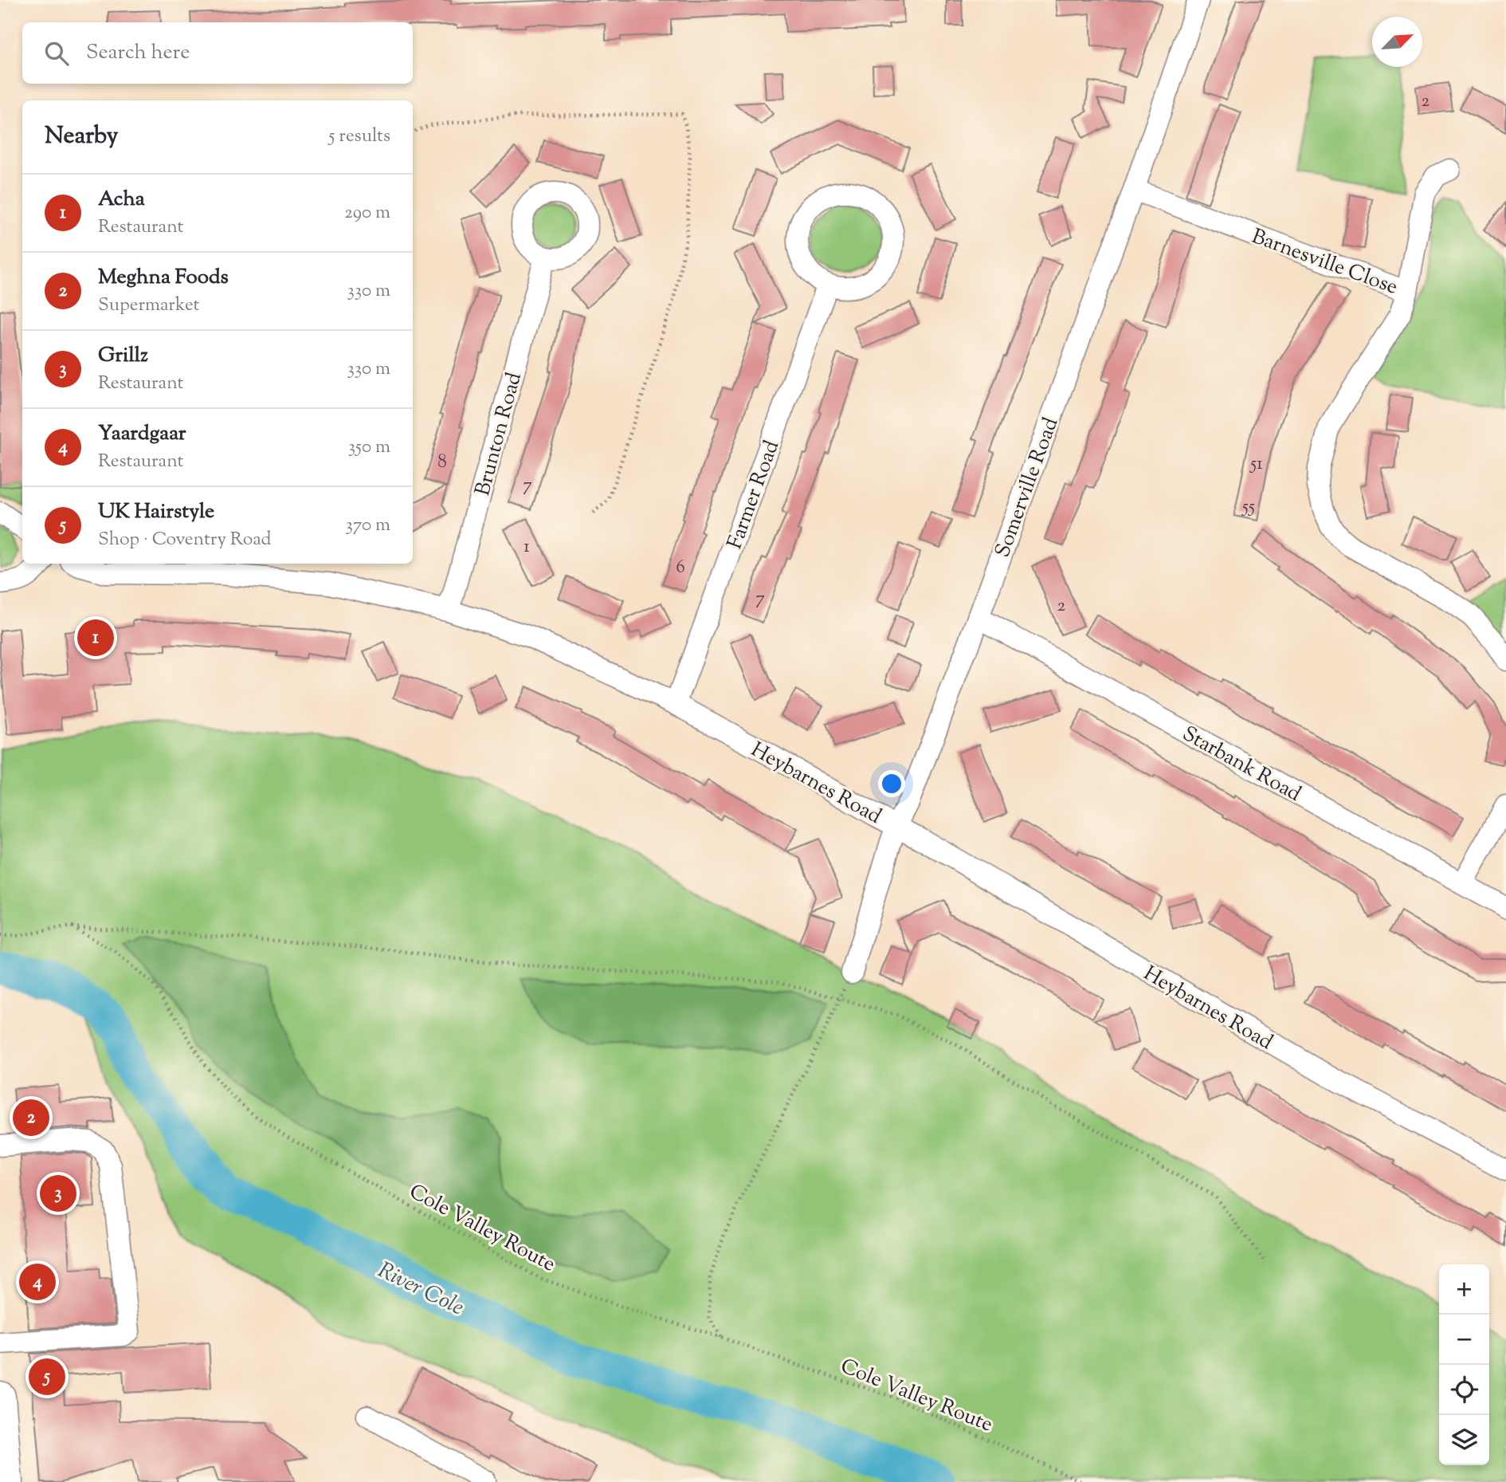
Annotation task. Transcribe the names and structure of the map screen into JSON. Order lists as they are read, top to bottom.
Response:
{
  "streets": {
    "street": [
      "Barnesville Close",
      "Brunton Road",
      "Somerville Road",
      "Farmer Road",
      "Starbank Road",
      "Heybarnes Road"
    ],
    "path": ["Cole Valley Route"]
  },
  "crossings": [
    ["Barnesville Close", "Somerville Road"],
    ["Brunton Road", "Heybarnes Road"],
    ["Somerville Road", "Starbank Road"],
    ["Somerville Road", "Heybarnes Road"],
    ["Farmer Road", "Heybarnes Road"]
  ],
  "water": ["River Cole"],
  "house_numbers": [
    "2",
    "8",
    "51",
    "7",
    "55",
    "1",
    "6",
    "7",
    "2"
  ],
  "north": "top right",
  "page": {
    "search": "Search here",
    "heading": ["Nearby", "5 results"],
    "list": [
      {
        "mark": "1",
        "name": "Acha",
        "note": "Restaurant",
        "value": "290 m"
      },
      {
        "mark": "2",
        "name": "Meghna Foods",
        "note": "Supermarket",
        "value": "330 m"
      },
      {
        "mark": "3",
        "name": "Grillz",
        "note": "Restaurant",
        "value": "330 m"
      },
      {
        "mark": "4",
        "name": "Yaardgaar",
        "note": "Restaurant",
        "value": "350 m"
      },
      {
        "mark": "5",
        "name": "UK Hairstyle",
        "note": "Shop · Coventry Road",
        "value": "370 m"
      }
    ],
    "pins": [
      "1",
      "2",
      "3",
      "4",
      "5"
    ],
    "map_buttons": ["+", "−"]
  }
}
